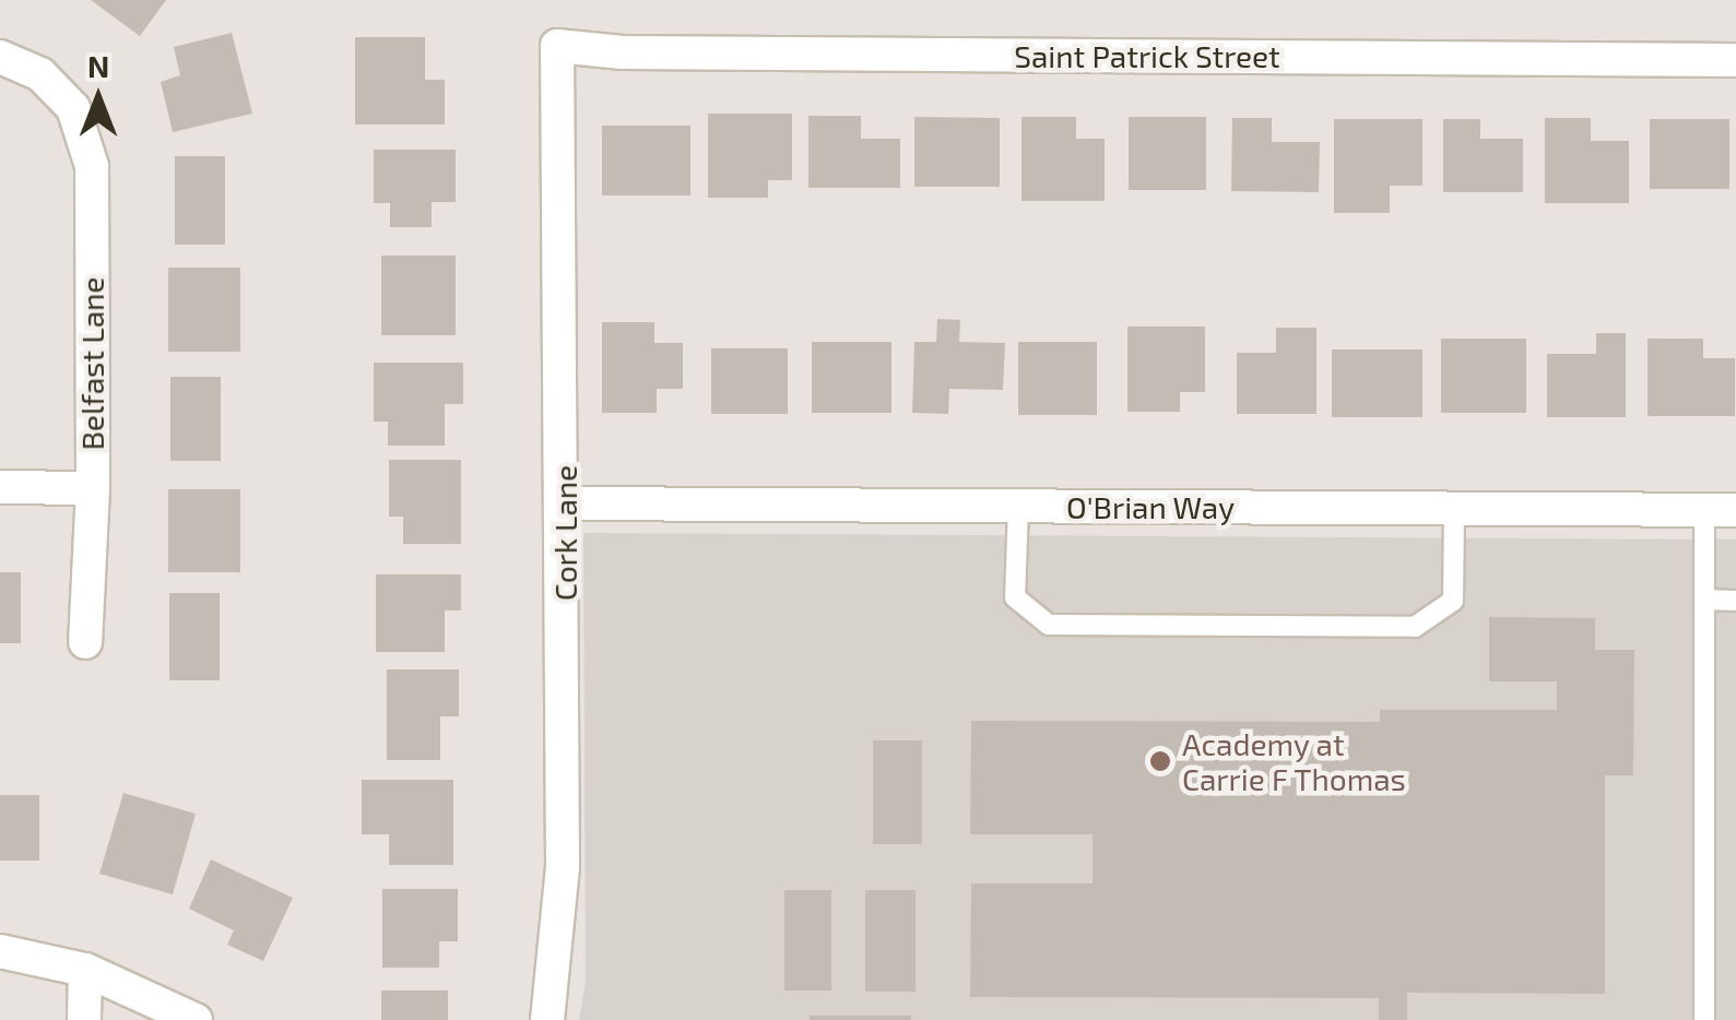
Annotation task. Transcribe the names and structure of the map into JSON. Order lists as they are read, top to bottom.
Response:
{
  "streets": {
    "street": [
      "Saint Patrick Street",
      "Belfast Lane",
      "O'Brian Way",
      "Cork Lane"
    ]
  },
  "crossings": [
    ["Saint Patrick Street", "Cork Lane"],
    ["O'Brian Way", "Cork Lane"]
  ],
  "places": ["Academy at Carrie F Thomas"],
  "north": "top"
}
